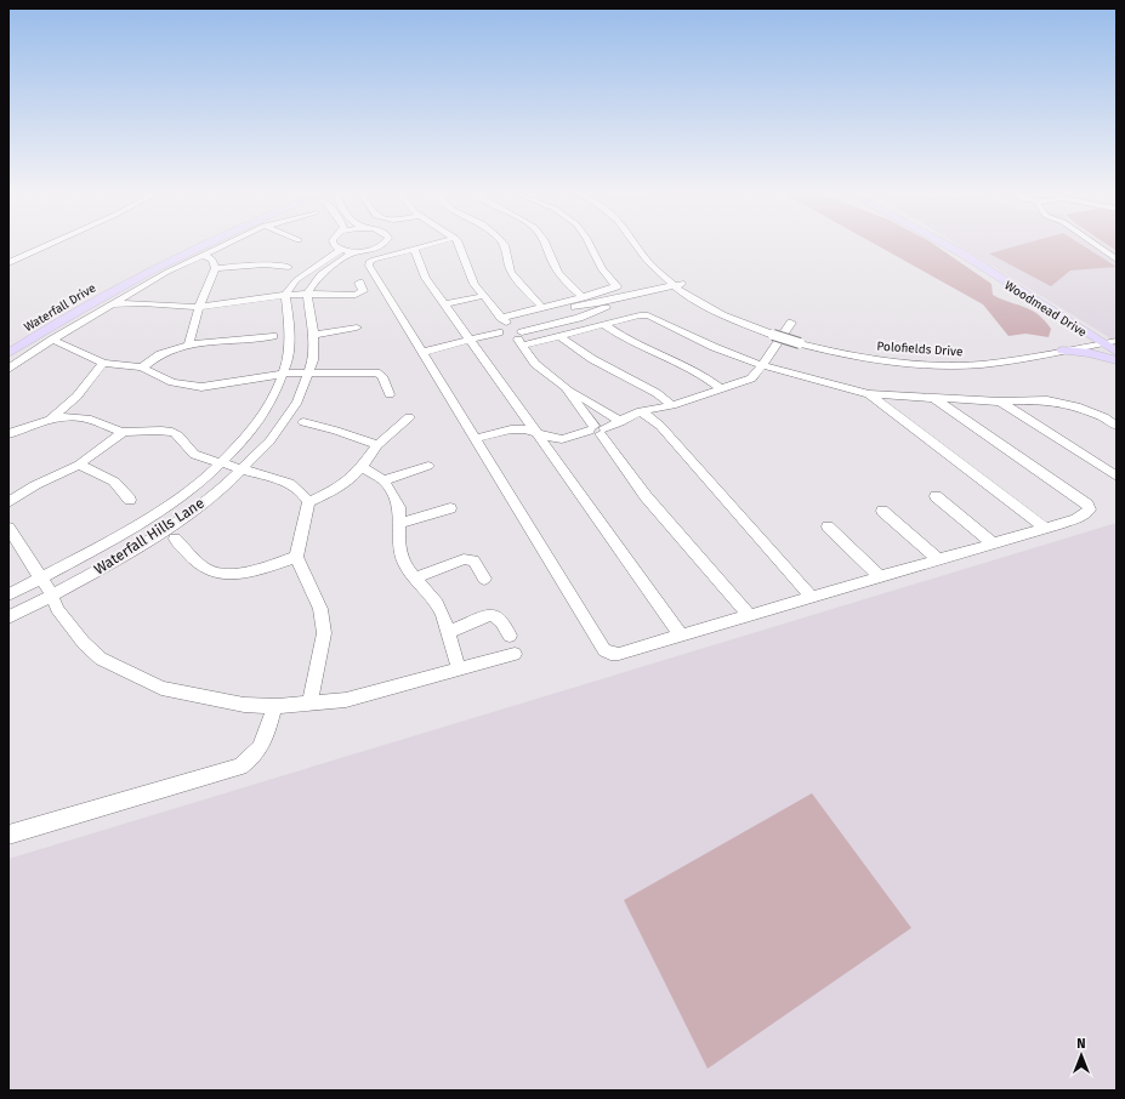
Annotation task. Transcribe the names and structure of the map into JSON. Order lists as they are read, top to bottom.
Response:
{
  "streets": {
    "main road": ["Waterfall Drive", "Woodmead Drive"],
    "street": ["Polofields Drive", "Waterfall Hills Lane"]
  },
  "crossings": [
    ["Woodmead Drive", "Polofields Drive"]
  ],
  "north": "top"
}
